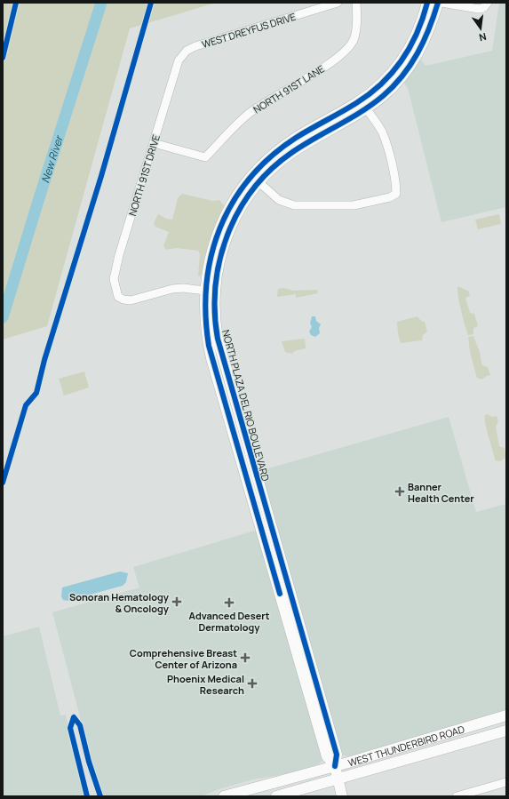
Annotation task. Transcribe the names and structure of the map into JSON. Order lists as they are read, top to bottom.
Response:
{
  "streets": {
    "street": [
      "WEST DREYFUS DRIVE",
      "NORTH 91ST LANE",
      "NORTH 91ST DRIVE",
      "NORTH PLAZA DEL RIO BOULEVARD",
      "WEST THUNDERBIRD ROAD"
    ]
  },
  "crossings": [
    ["WEST DREYFUS DRIVE", "NORTH 91ST DRIVE"],
    ["NORTH 91ST LANE", "NORTH 91ST DRIVE"],
    ["NORTH 91ST DRIVE", "NORTH PLAZA DEL RIO BOULEVARD"],
    ["NORTH PLAZA DEL RIO BOULEVARD", "WEST THUNDERBIRD ROAD"]
  ],
  "water": ["New River"],
  "places": {
    "health": [
      "Banner Health Center",
      "Sonoran Hematology & Oncology",
      "Advanced Desert Dermatology",
      "Comprehensive Breast Center of Arizona",
      "Phoenix Medical Research"
    ]
  },
  "north": "bottom"
}
